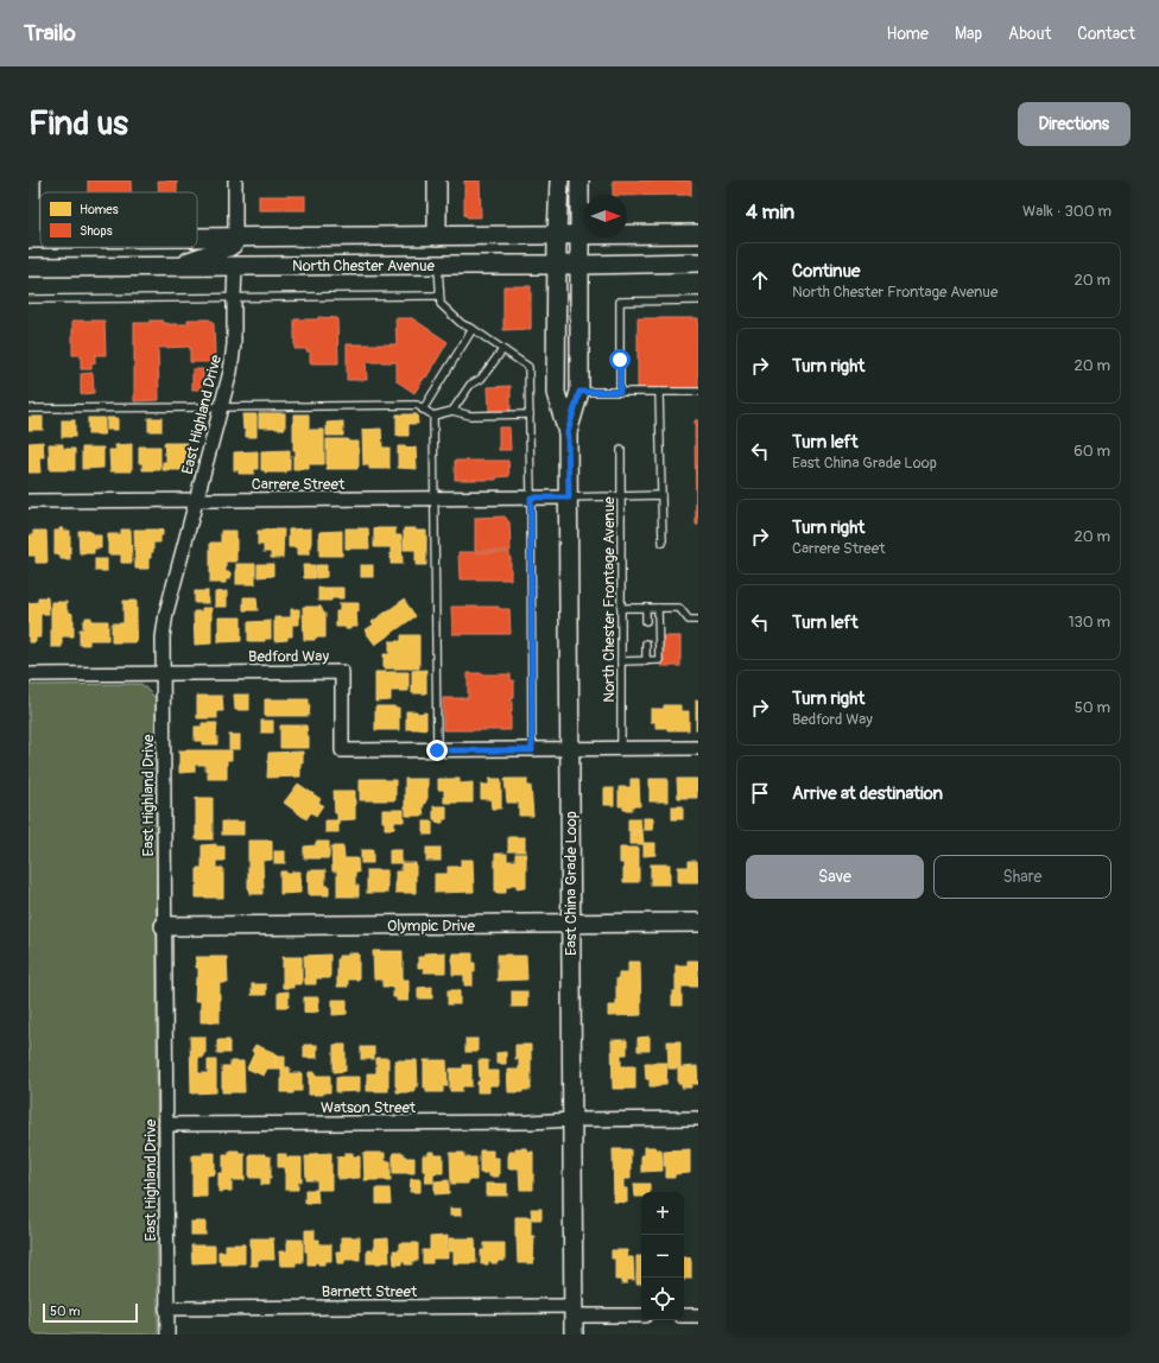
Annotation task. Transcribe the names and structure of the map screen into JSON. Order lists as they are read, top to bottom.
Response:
{
  "streets": {
    "main road": ["North Chester Avenue", "East China Grade Loop", "Olympic Drive"],
    "street": [
      "East Highland Drive",
      "Carrere Street",
      "Bedford Way",
      "Watson Street",
      "Barnett Street"
    ],
    "lane": ["North Chester Frontage Avenue"]
  },
  "crossings": [
    ["North Chester Avenue", "East Highland Drive"],
    ["North Chester Avenue", "East China Grade Loop"],
    ["East Highland Drive", "Carrere Street"],
    ["East Highland Drive", "Bedford Way"],
    ["East Highland Drive", "Olympic Drive"],
    ["East Highland Drive", "Watson Street"],
    ["East Highland Drive", "Barnett Street"],
    ["Carrere Street", "East China Grade Loop"],
    ["North Chester Frontage Avenue", "Bedford Way"],
    ["Bedford Way", "East China Grade Loop"],
    ["East China Grade Loop", "Olympic Drive"],
    ["East China Grade Loop", "Watson Street"],
    ["East China Grade Loop", "Barnett Street"]
  ],
  "legend": ["Homes", "Shops"],
  "scale_bar": "50 m",
  "north": "right",
  "page": {
    "header": "Trailo",
    "nav": [
      "Home",
      "Map",
      "About",
      "Contact"
    ],
    "buttons": [
      "Directions",
      ["Save", "Share"]
    ],
    "title": "Find us",
    "heading": ["4 min", "Walk · 300 m"],
    "list": [
      ["Continue", "North Chester Frontage Avenue", "20 m"],
      ["Turn right", "20 m"],
      ["Turn left", "East China Grade Loop", "60 m"],
      ["Turn right", "Carrere Street", "20 m"],
      ["Turn left", "130 m"],
      ["Turn right", "Bedford Way", "50 m"],
      "Arrive at destination"
    ],
    "map_buttons": ["+", "−"],
    "scale": "50 m"
  }
}
